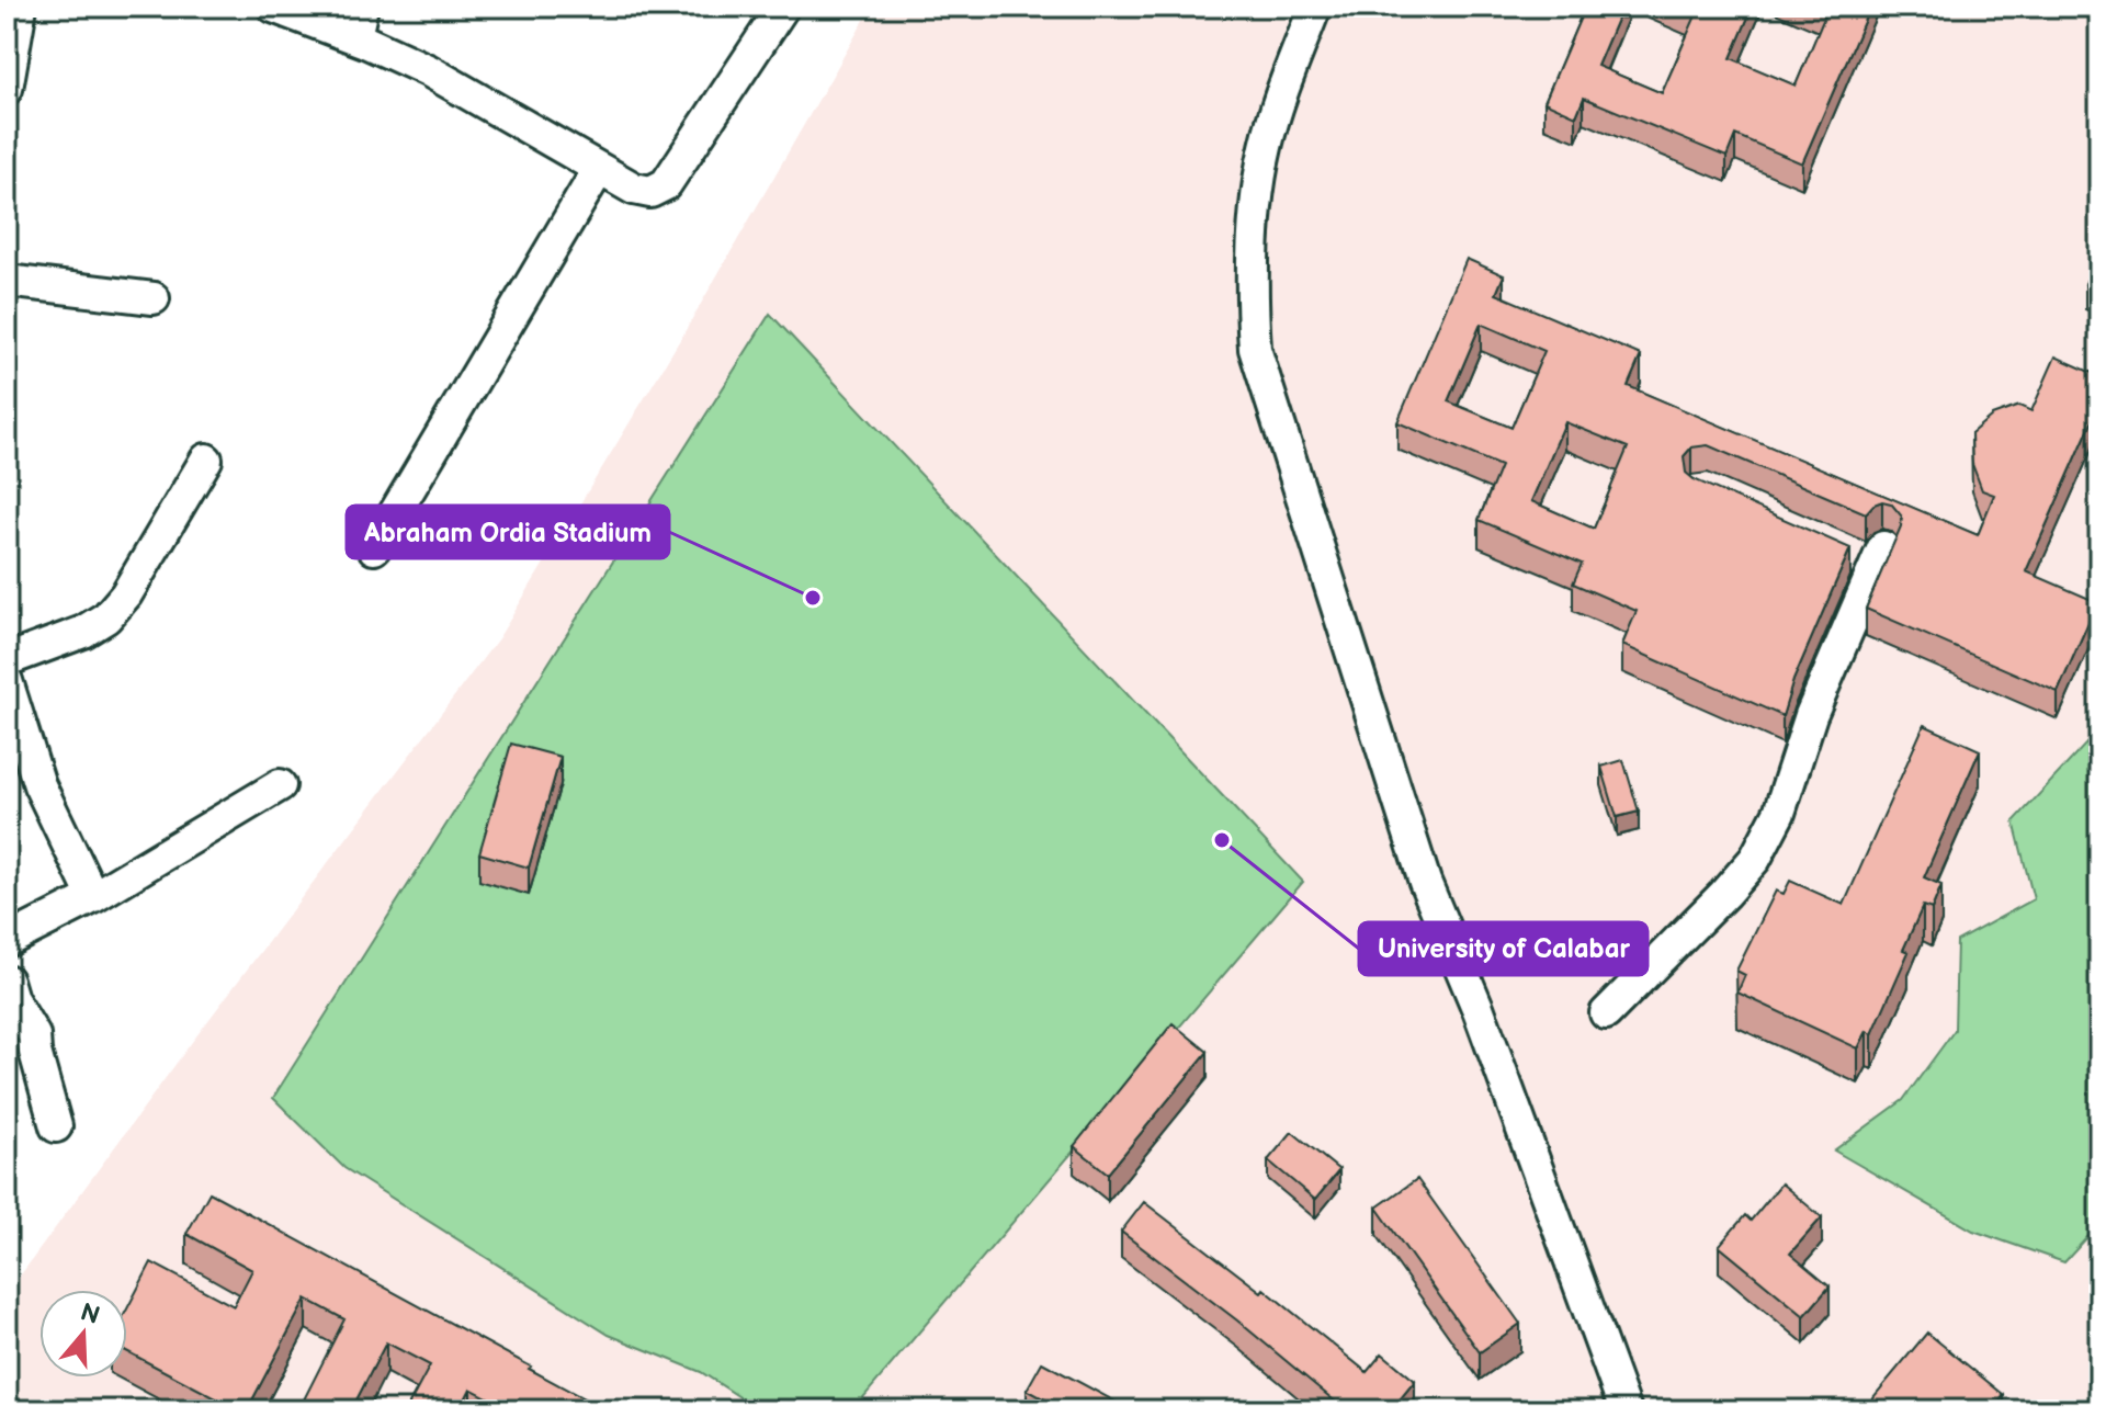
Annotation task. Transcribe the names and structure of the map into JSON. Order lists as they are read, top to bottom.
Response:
{
  "places": ["Abraham Ordia Stadium", "University of Calabar"],
  "north": "top"
}
